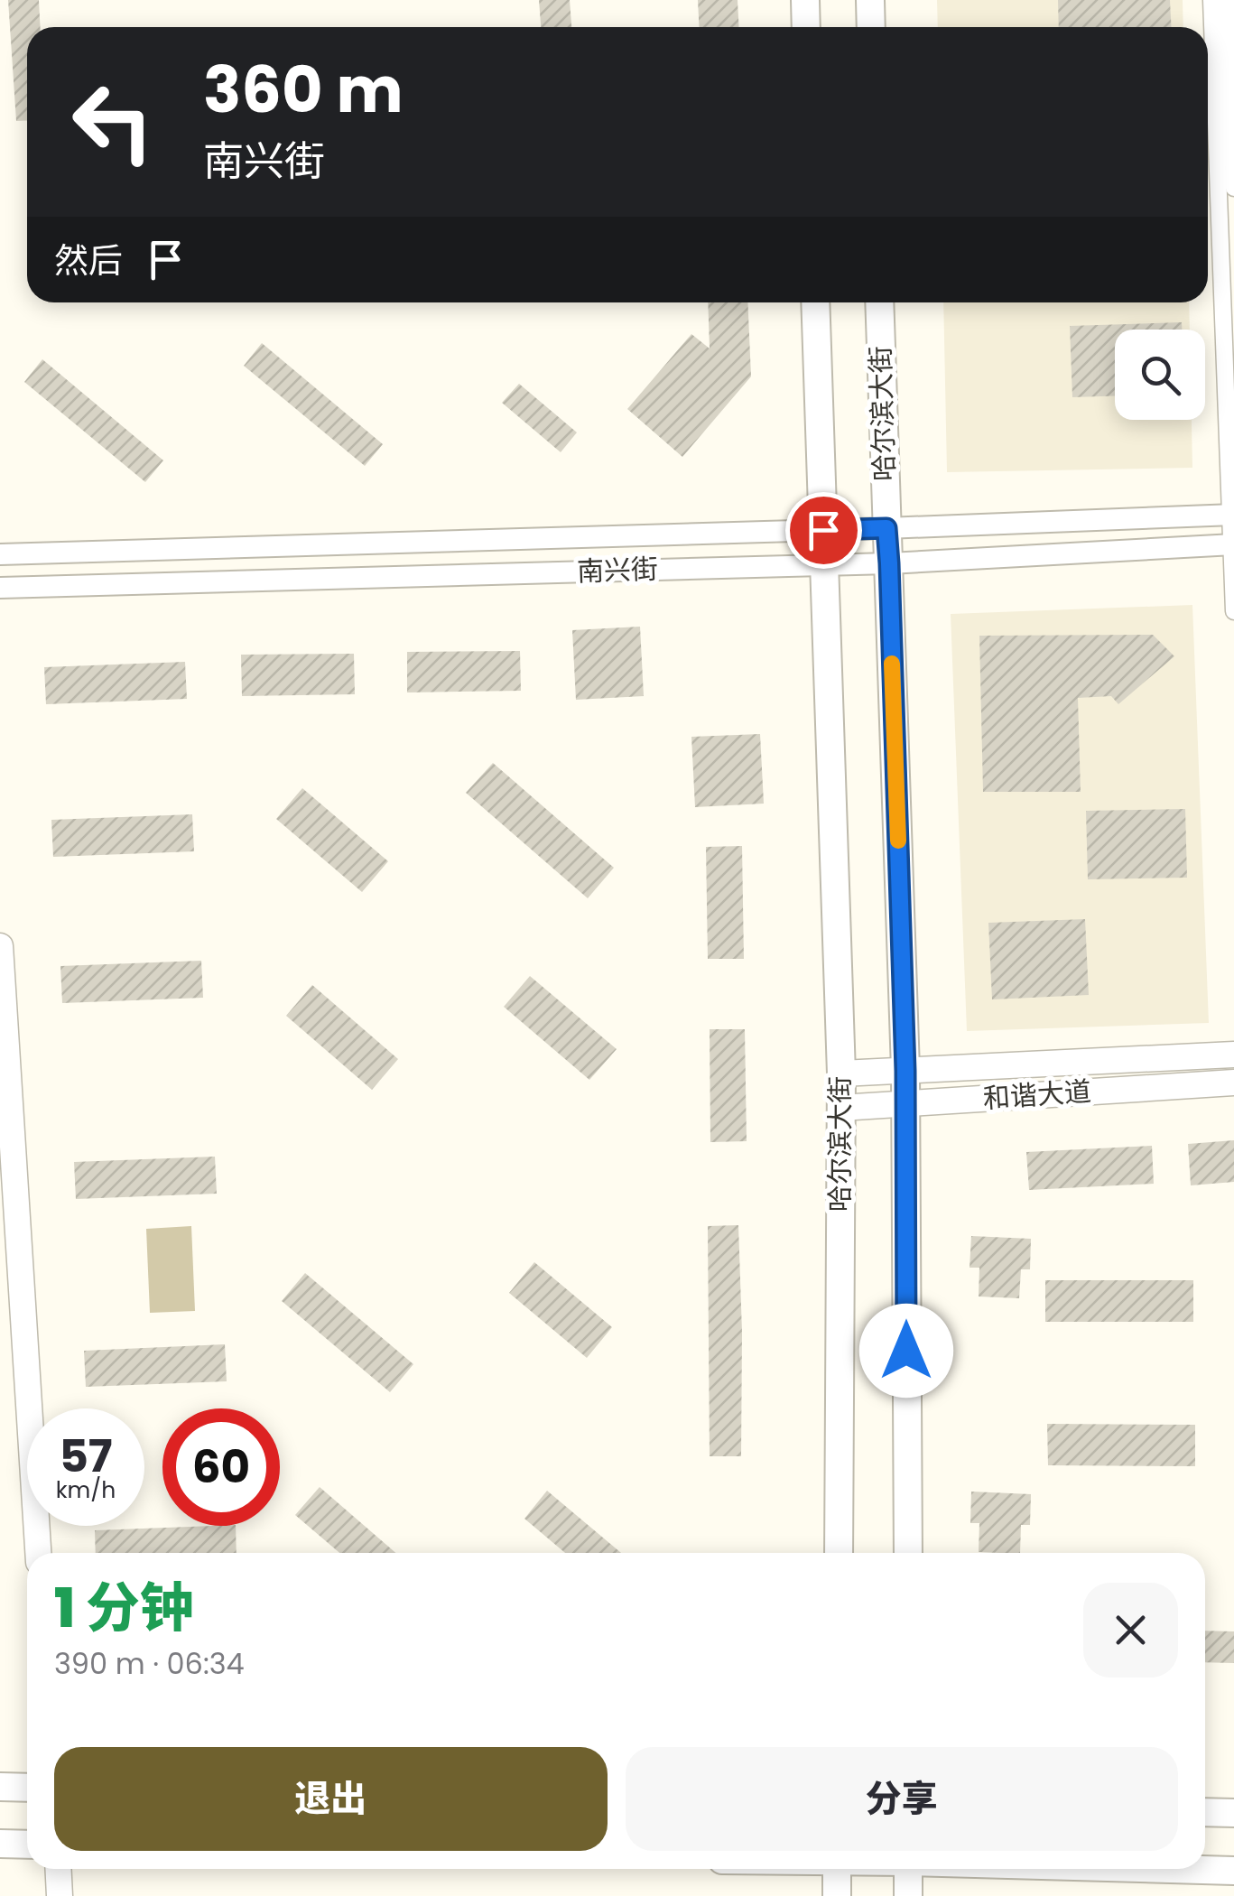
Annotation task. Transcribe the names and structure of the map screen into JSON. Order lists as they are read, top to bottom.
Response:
{
  "streets": {
    "main road": ["哈尔滨大街", "和谐大道"],
    "street": ["南兴街"]
  },
  "crossings": [
    ["哈尔滨大街", "南兴街"],
    ["哈尔滨大街", "和谐大道"]
  ],
  "page": {
    "turn": ["360 m", "南兴街"],
    "then": "然后",
    "speed": "57 km/h",
    "limit": "60",
    "heading": ["1 分钟", "390 m · 06:34"],
    "buttons": ["退出", "分享"]
  }
}
